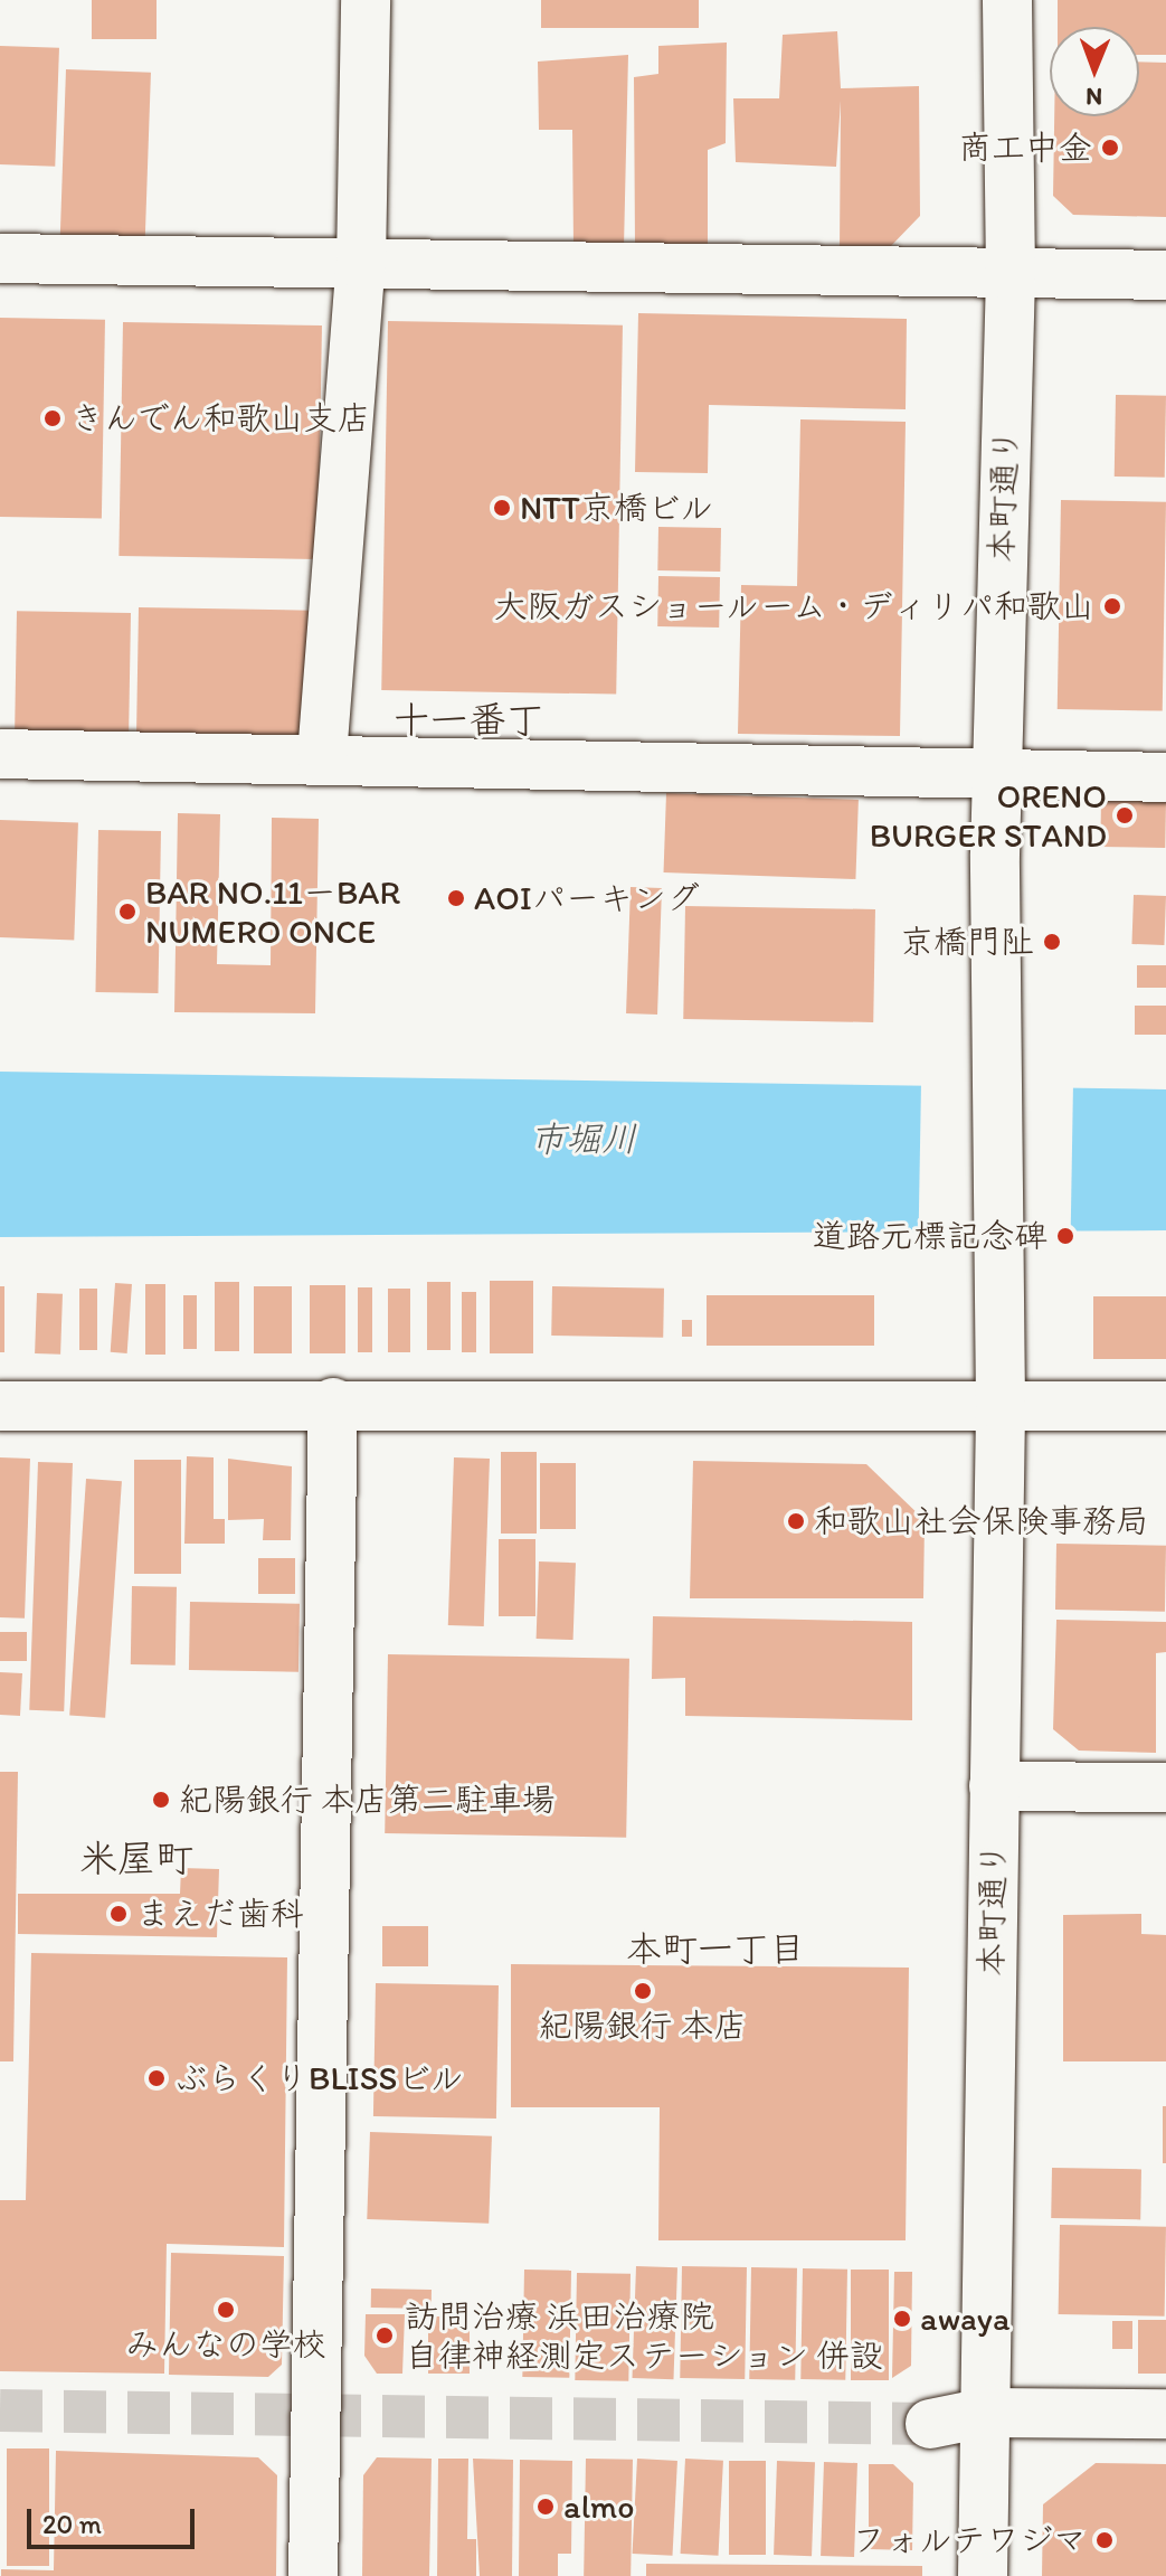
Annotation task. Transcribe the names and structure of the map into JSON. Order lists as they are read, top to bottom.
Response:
{
  "streets": {
    "street": ["本町通り"]
  },
  "districts": ["十一番丁", "米屋町", "本町一丁目"],
  "water": ["市堀川"],
  "places": [
    "商工中金",
    "きんでん和歌山支店",
    "NTT京橋ビル",
    "大阪ガスショールーム・ディリパ和歌山",
    "ORENO BURGER STAND",
    "AOIパーキング",
    "BAR NO.11ーBAR NUMERO ONCE",
    "京橋門阯",
    "道路元標記念碑",
    "和歌山社会保険事務局",
    "紀陽銀行 本店第二駐車場",
    "まえだ歯科",
    "紀陽銀行 本店",
    "ぶらくりBLISSビル",
    "みんなの学校",
    "awaya",
    "訪問治療 浜田治療院 自律神経測定ステーション 併設",
    "almo",
    "フォルテワジマ"
  ],
  "scale_bar": "20 m",
  "north": "bottom"
}
